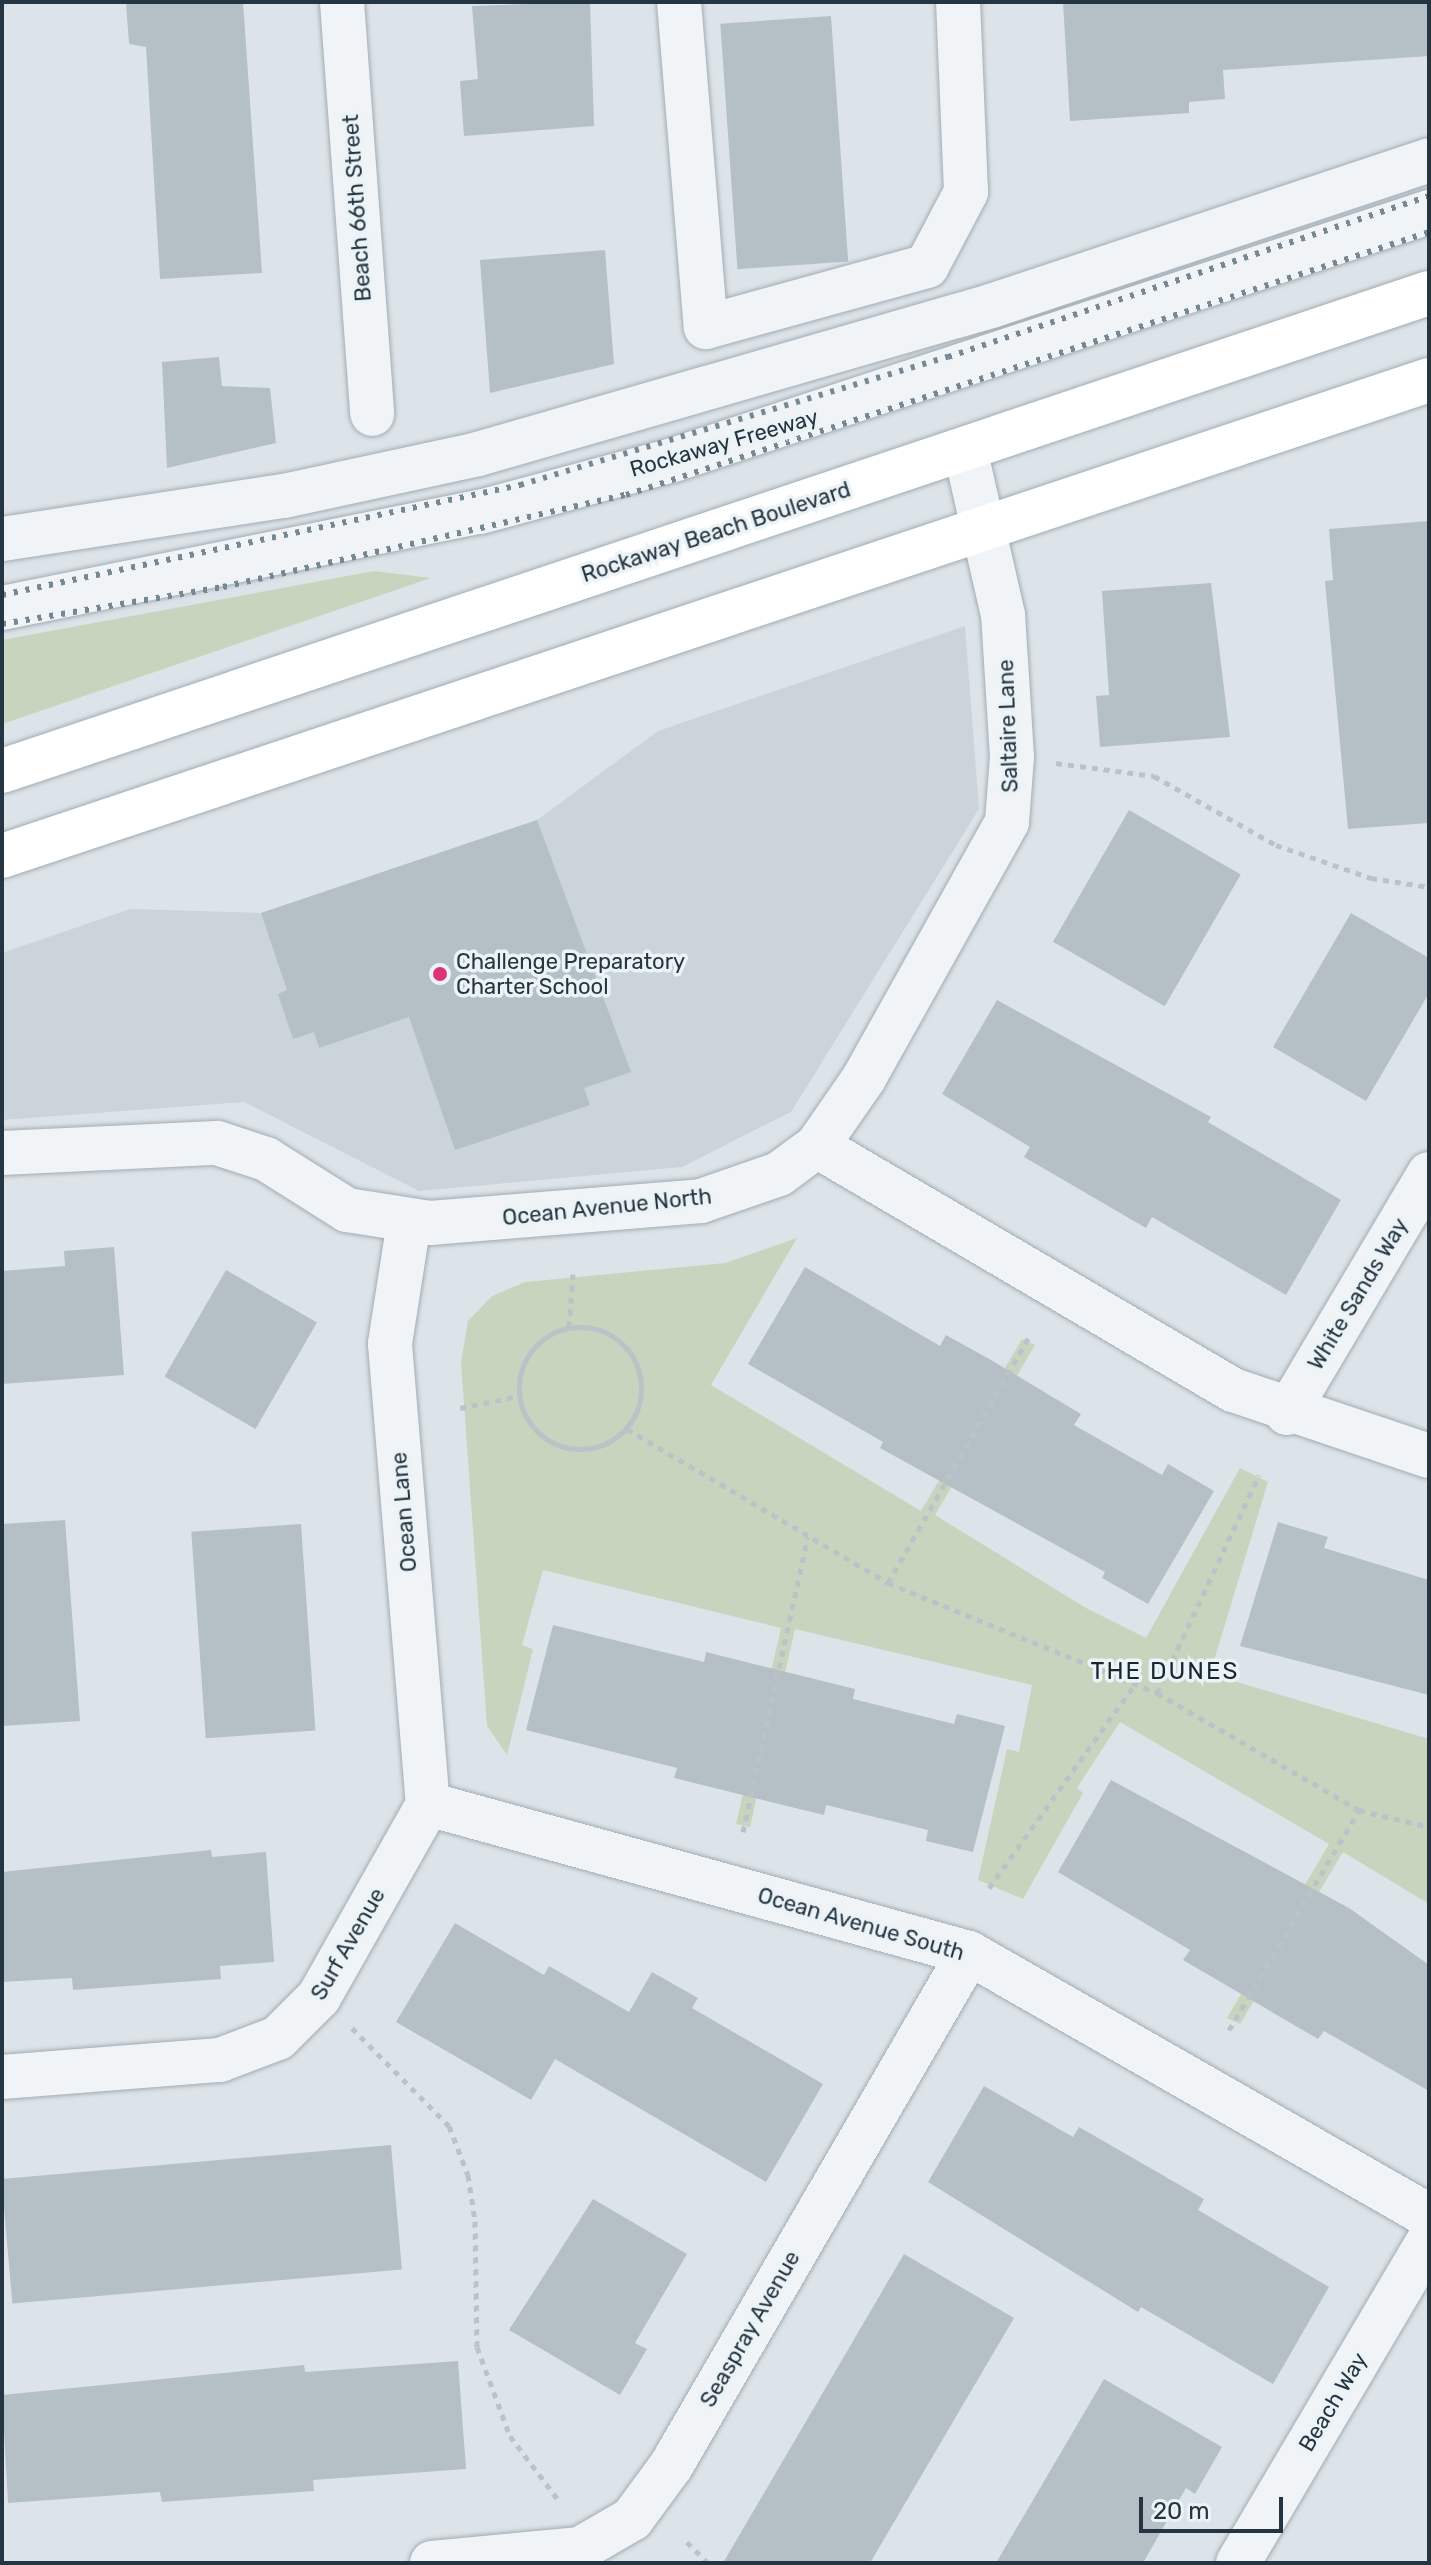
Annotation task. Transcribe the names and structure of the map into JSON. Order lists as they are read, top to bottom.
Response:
{
  "streets": {
    "main road": ["Rockaway Beach Boulevard"],
    "street": [
      "Beach 66th Street",
      "Rockaway Freeway",
      "Saltaire Lane",
      "Ocean Avenue North",
      "White Sands Way",
      "Ocean Lane",
      "Ocean Avenue South",
      "Surf Avenue",
      "Seaspray Avenue",
      "Beach Way"
    ]
  },
  "crossings": [
    ["Rockaway Beach Boulevard", "Saltaire Lane"],
    ["Saltaire Lane", "Ocean Avenue North"],
    ["Ocean Avenue North", "Ocean Lane"],
    ["Ocean Lane", "Ocean Avenue South"],
    ["Ocean Lane", "Surf Avenue"],
    ["Ocean Avenue South", "Surf Avenue"],
    ["Ocean Avenue South", "Seaspray Avenue"]
  ],
  "districts": ["THE DUNES"],
  "places": ["Challenge Preparatory Charter School"],
  "scale_bar": "20 m"
}
